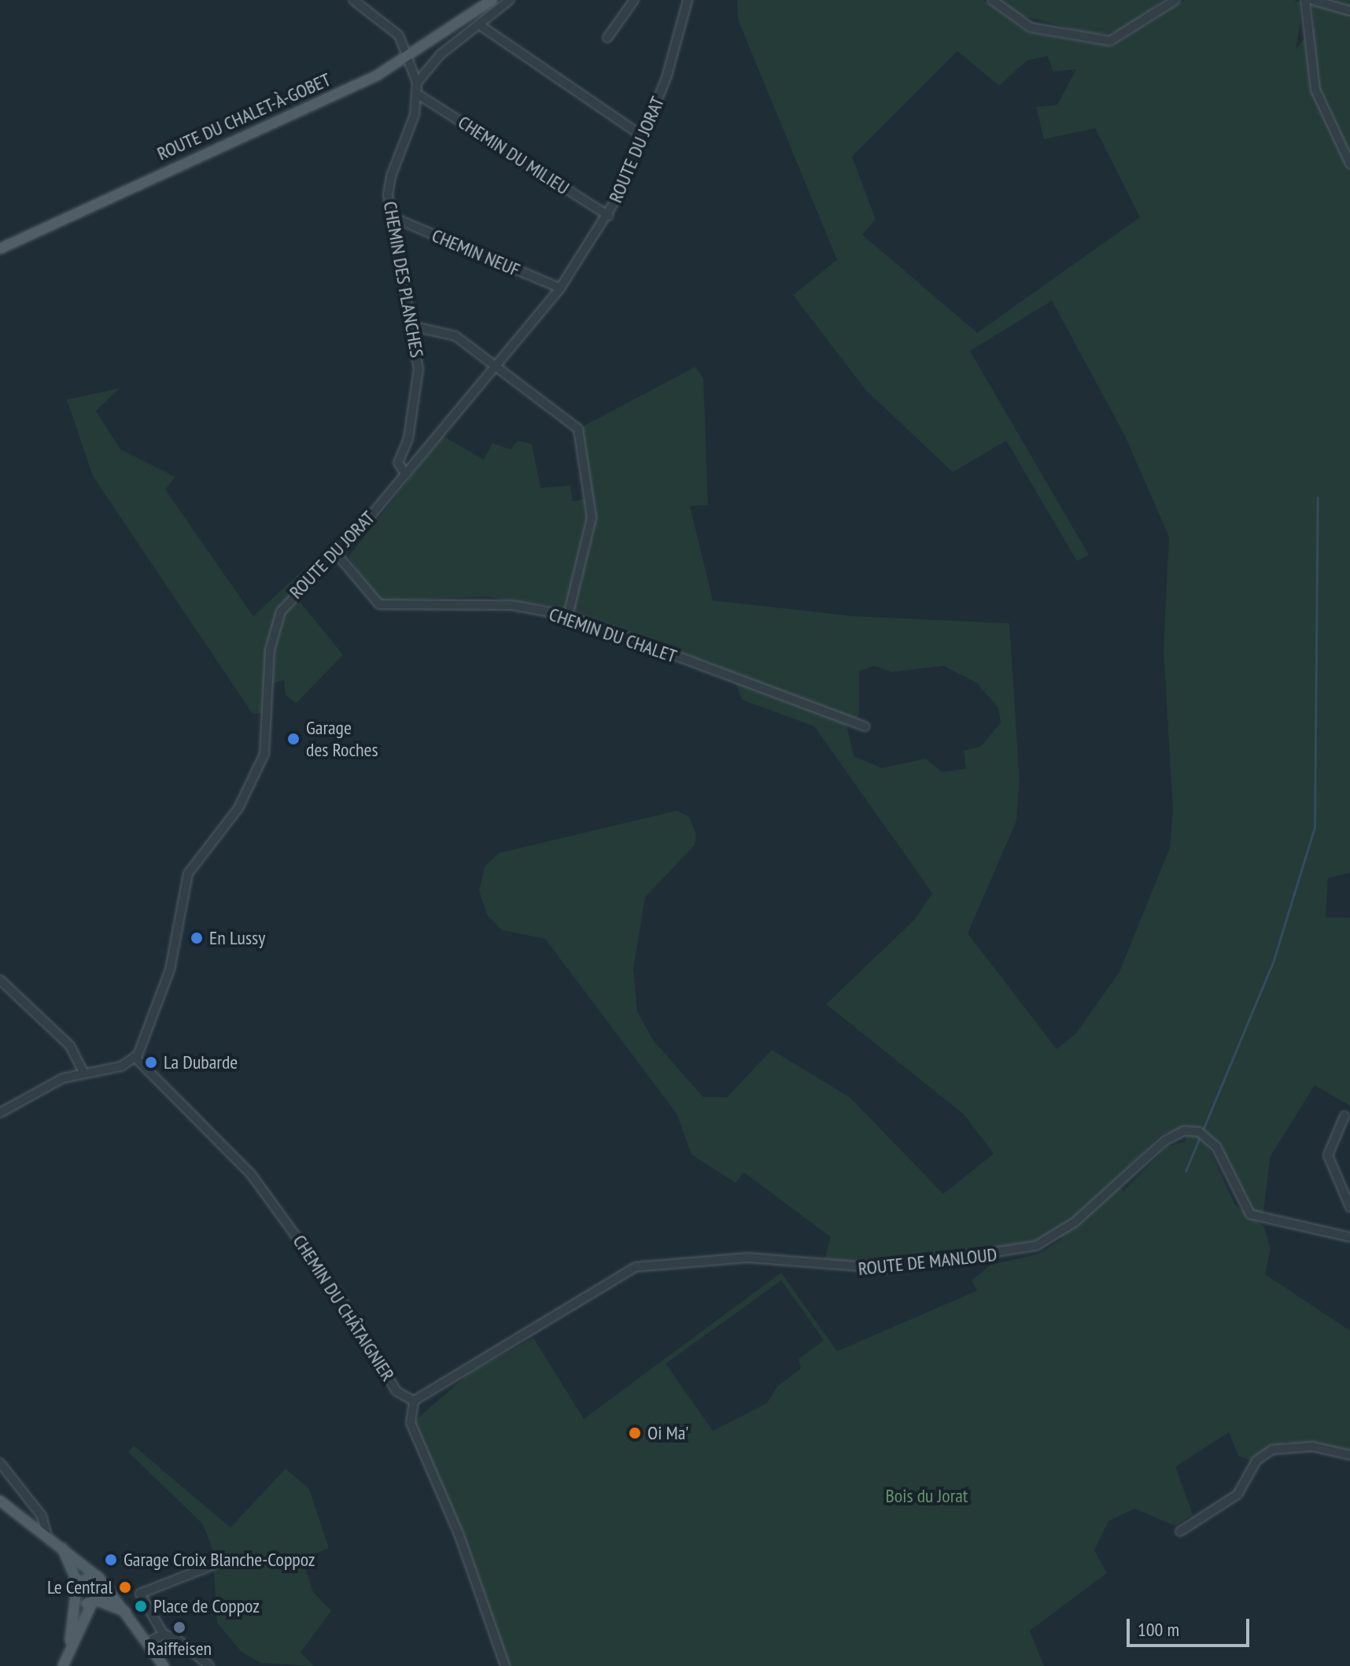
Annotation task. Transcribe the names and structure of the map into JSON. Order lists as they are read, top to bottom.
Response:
{
  "streets": {
    "main road": ["ROUTE DU CHALET-À-GOBET"],
    "street": [
      "ROUTE DU JORAT",
      "CHEMIN DU MILIEU",
      "CHEMIN NEUF",
      "CHEMIN DES PLANCHES",
      "CHEMIN DU CHALET",
      "ROUTE DE MANLOUD",
      "CHEMIN DU CHÂTAIGNIER"
    ]
  },
  "crossings": [
    ["ROUTE DU CHALET-À-GOBET", "CHEMIN DES PLANCHES"],
    ["ROUTE DU JORAT", "CHEMIN DU MILIEU"],
    ["ROUTE DU JORAT", "CHEMIN NEUF"],
    ["ROUTE DU JORAT", "CHEMIN DES PLANCHES"],
    ["ROUTE DU JORAT", "CHEMIN DU CHALET"],
    ["ROUTE DU JORAT", "CHEMIN DU CHÂTAIGNIER"],
    ["CHEMIN DU MILIEU", "CHEMIN DES PLANCHES"],
    ["CHEMIN NEUF", "CHEMIN DES PLANCHES"],
    ["ROUTE DE MANLOUD", "CHEMIN DU CHÂTAIGNIER"]
  ],
  "parks": ["Bois du Jorat"],
  "places": [
    "Garage des Roches",
    "En Lussy",
    "La Dubarde",
    "Oi Ma'",
    "Garage Croix Blanche-Coppoz",
    "Le Central",
    "Place de Coppoz",
    "Raiffeisen"
  ],
  "scale_bar": "100 m"
}
